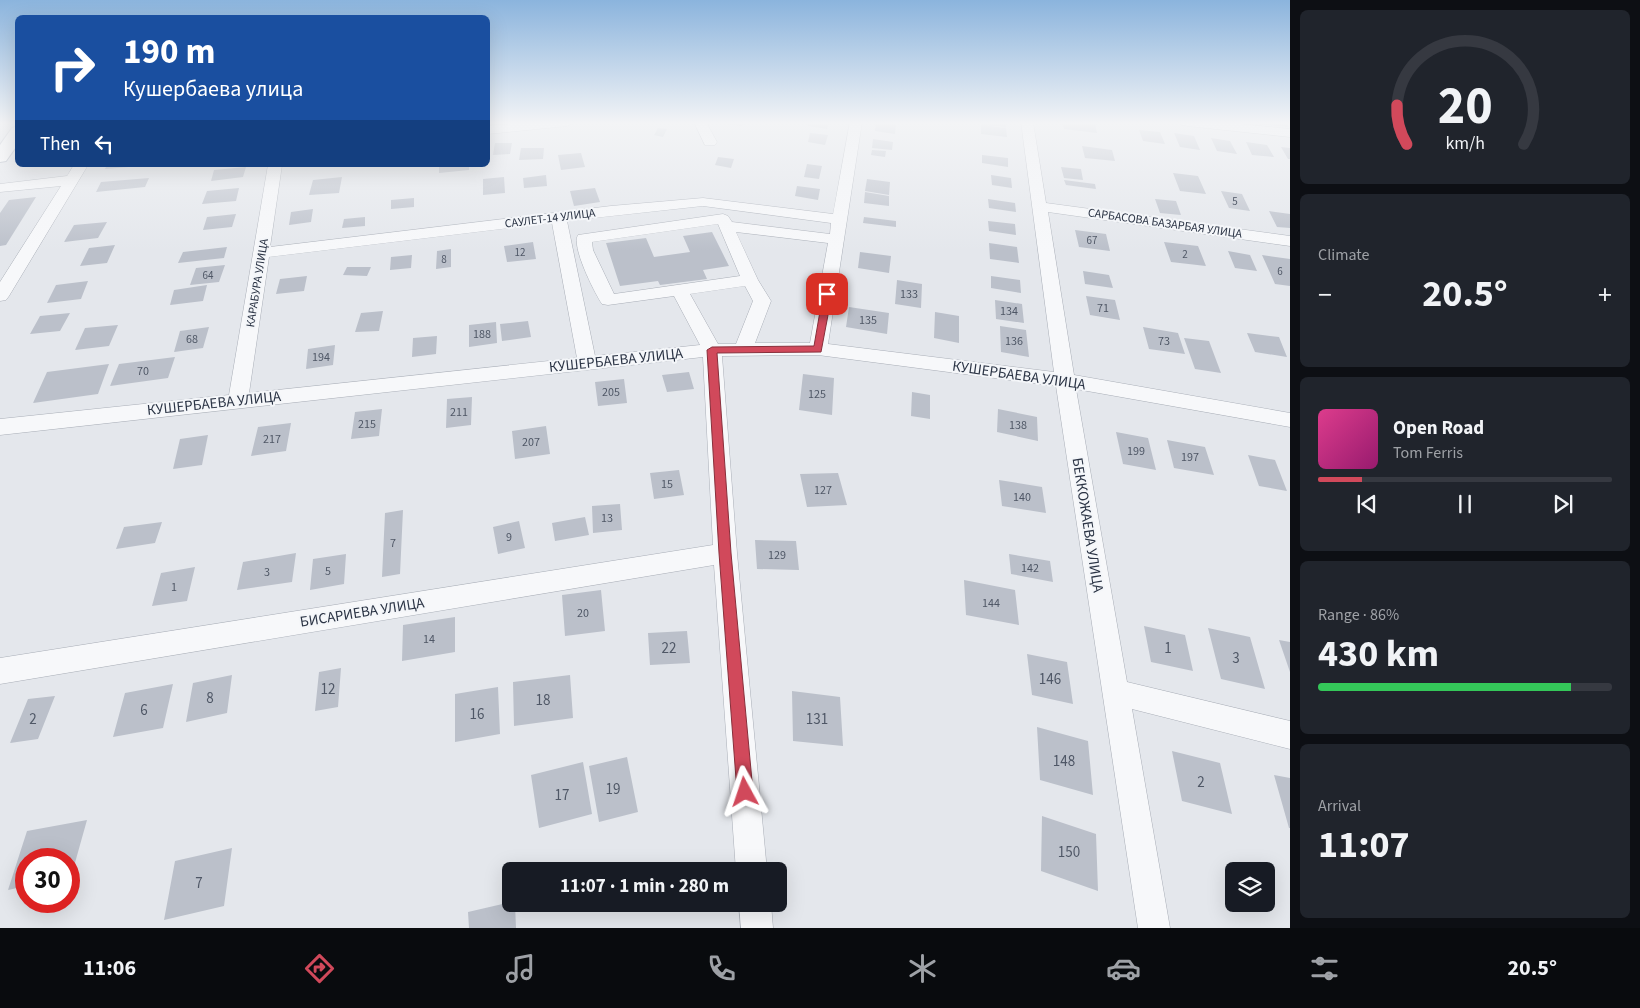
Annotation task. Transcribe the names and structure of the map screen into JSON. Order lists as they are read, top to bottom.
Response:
{
  "streets": {
    "street": [
      "САУЛЕТ-14 УЛИЦА",
      "САРБАСОВА БАЗАРБАЯ УЛИЦА",
      "КАРАБУРА УЛИЦА",
      "КУШЕРБАЕВА УЛИЦА",
      "БЕККОЖАЕВА УЛИЦА",
      "БИСАРИЕВА УЛИЦА"
    ]
  },
  "crossings": [
    ["САУЛЕТ-14 УЛИЦА", "КАРАБУРА УЛИЦА"],
    ["САРБАСОВА БАЗАРБАЯ УЛИЦА", "БЕККОЖАЕВА УЛИЦА"],
    ["КАРАБУРА УЛИЦА", "КУШЕРБАЕВА УЛИЦА"],
    ["КУШЕРБАЕВА УЛИЦА", "БЕККОЖАЕВА УЛИЦА"]
  ],
  "house_numbers": [
    "5",
    "67",
    "12",
    "2",
    "8",
    "6",
    "64",
    "133",
    "71",
    "134",
    "135",
    "188",
    "68",
    "136",
    "73",
    "194",
    "70",
    "205",
    "125",
    "211",
    "215",
    "138",
    "217",
    "207",
    "199",
    "197",
    "15",
    "127",
    "140",
    "13",
    "9",
    "7",
    "129",
    "142",
    "5",
    "3",
    "1",
    "144",
    "20",
    "14",
    "22",
    "1",
    "3",
    "146",
    "12",
    "8",
    "18",
    "6",
    "16",
    "2",
    "131",
    "148",
    "2",
    "19",
    "17",
    "150",
    "7"
  ],
  "page": {
    "turn": ["190 m", "Кушербаева улица"],
    "then": "Then",
    "tile": [
      "Climate",
      ["Range · 86%", "430 km"],
      ["Arrival", "11:07"]
    ],
    "heat": ["−", "20.5°", "+"],
    "song": ["Open Road", "Tom Ferris"],
    "limit": "30",
    "trip": "11:07 · 1 min · 280 m",
    "tabs": ["11:06", "20.5°"],
    "gauge": ["20", "km/h"]
  }
}
